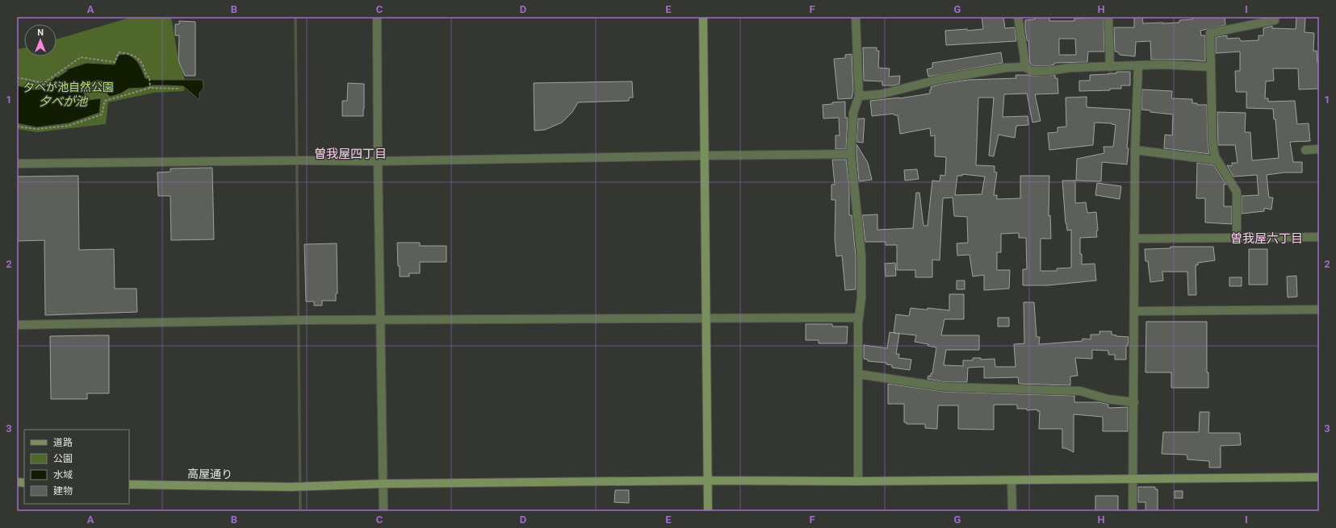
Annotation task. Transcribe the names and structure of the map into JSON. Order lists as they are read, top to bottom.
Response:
{
  "streets": {
    "street": ["高屋通り"]
  },
  "districts": ["曽我屋四丁目", "曽我屋六丁目"],
  "water": ["夕べが池"],
  "parks": ["夕べが池自然公園"],
  "legend": [
    "道路",
    "公園",
    "水域",
    "建物"
  ],
  "north": "top",
  "grid": {
    "columns": [
      "A",
      "B",
      "C",
      "D",
      "E",
      "F",
      "G",
      "H",
      "I"
    ],
    "rows": ["1", "2", "3"]
  }
}
